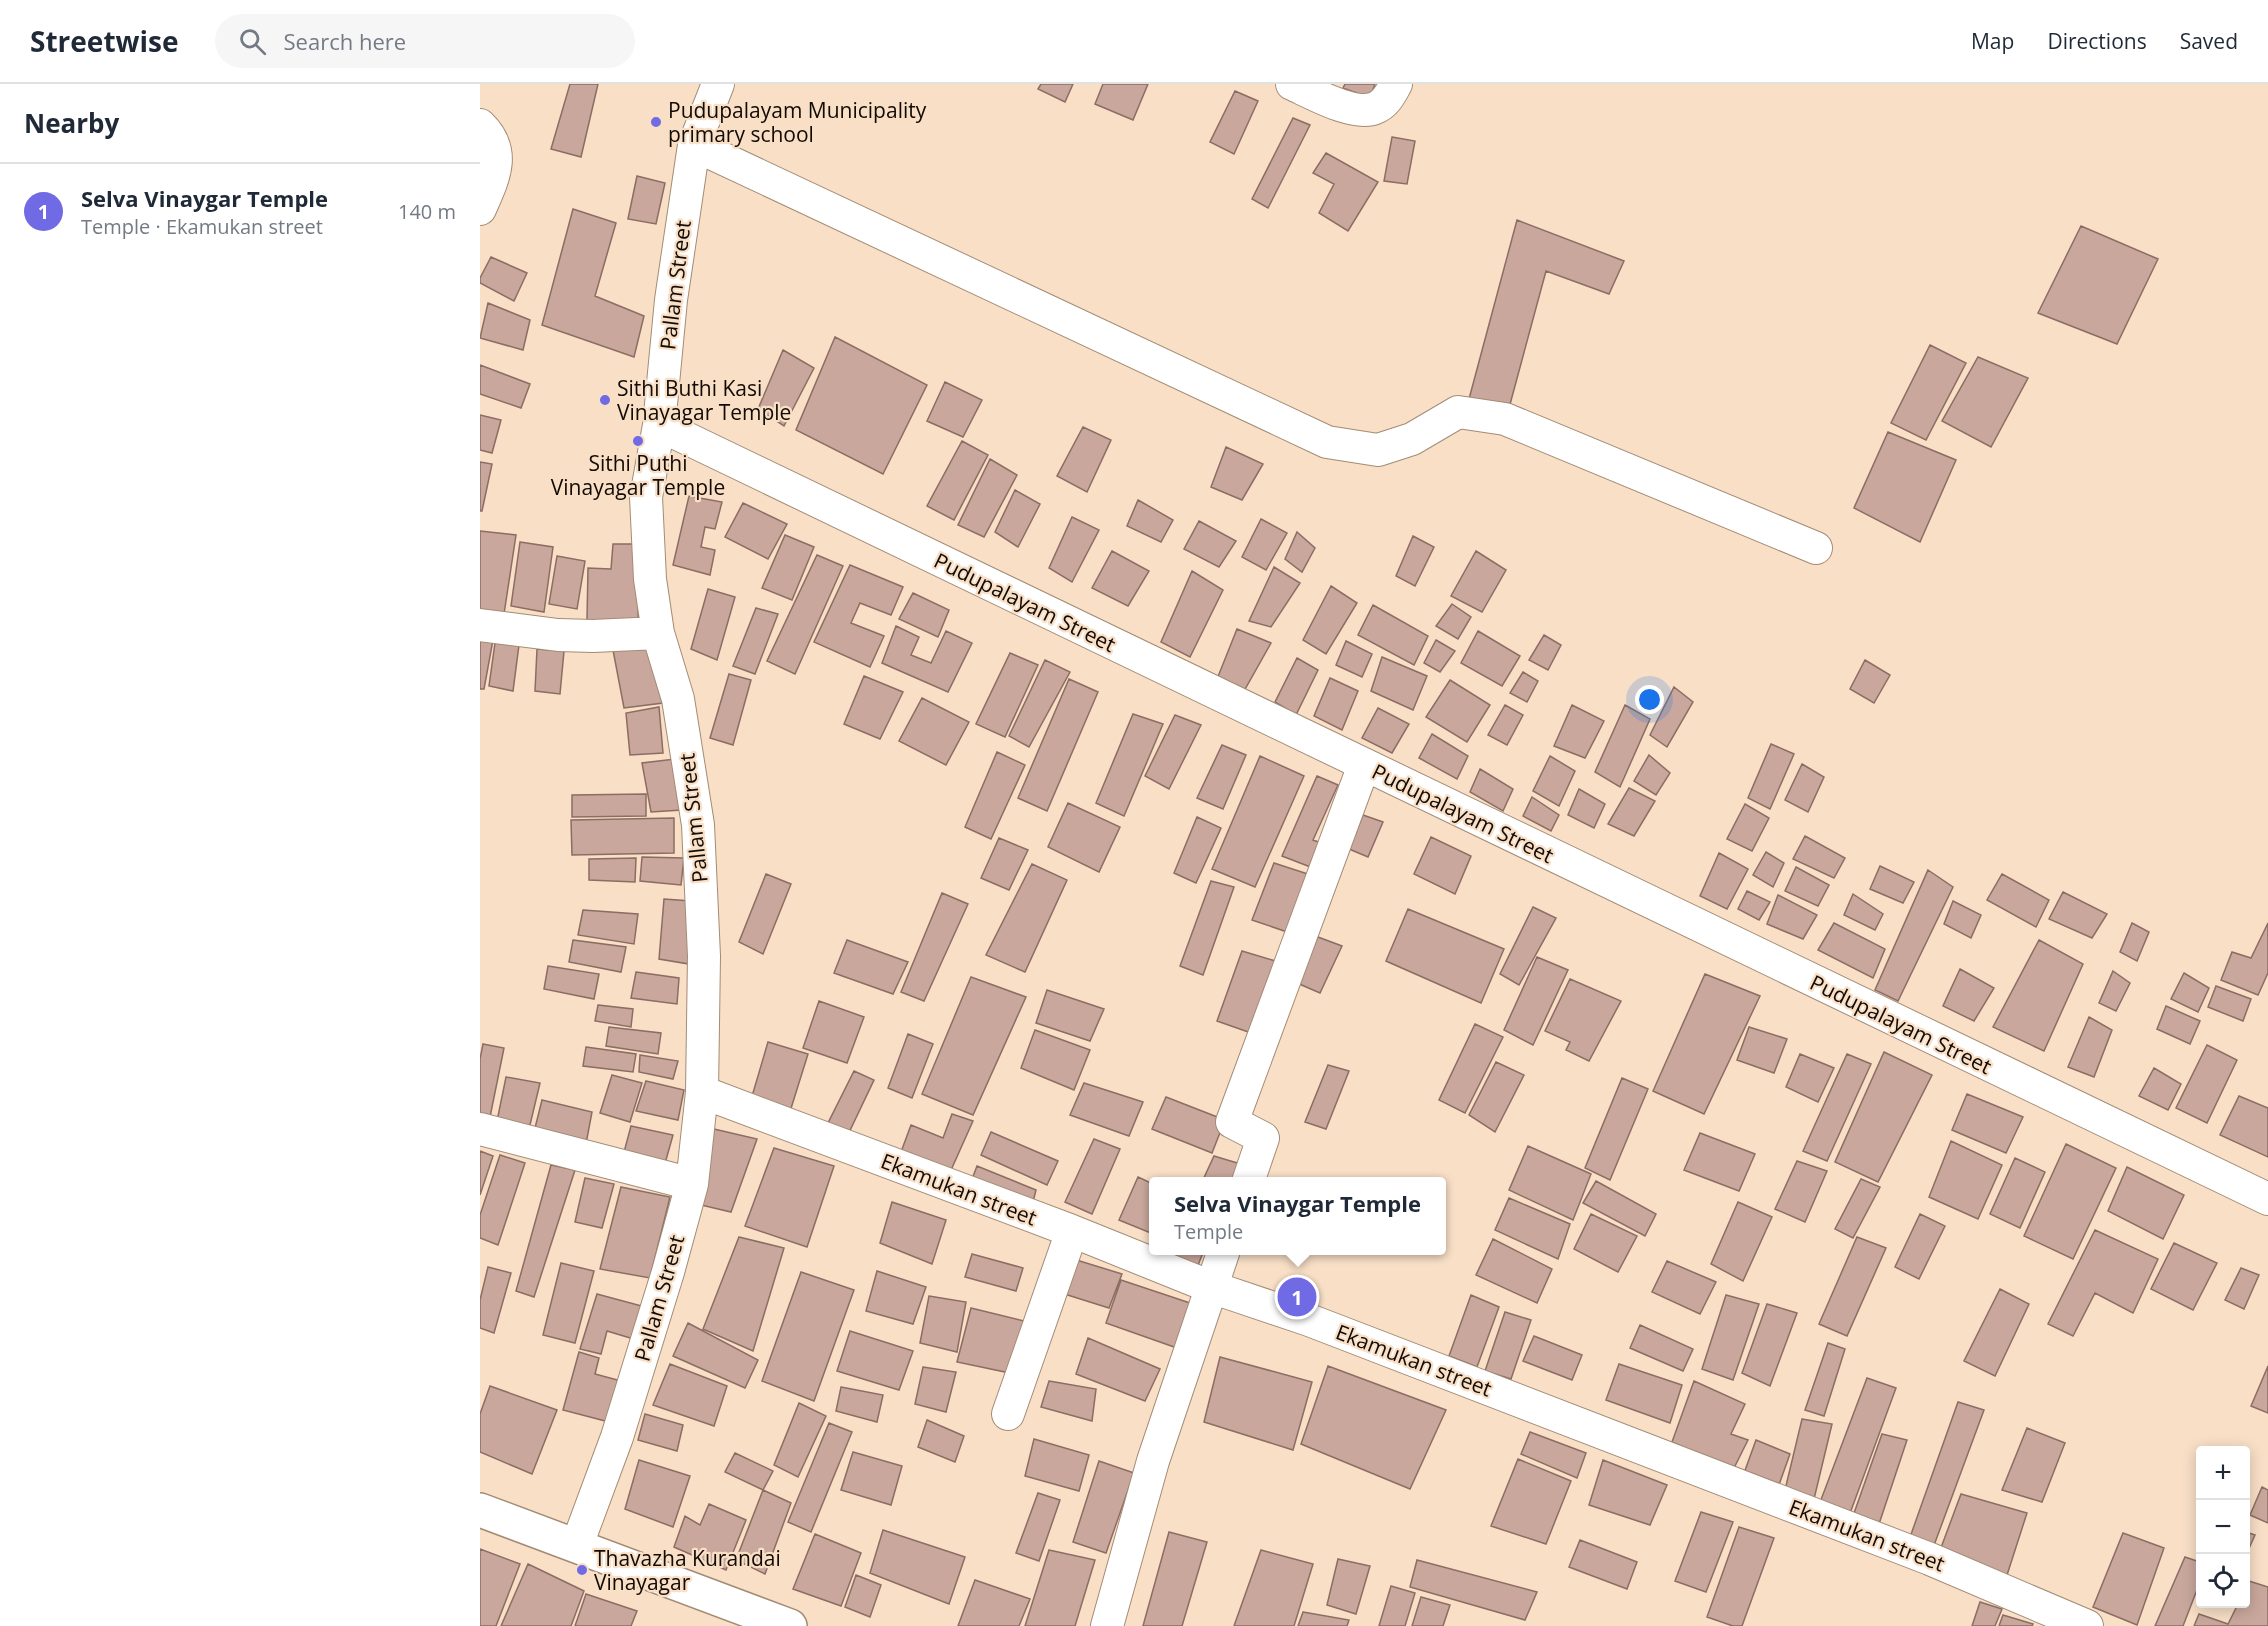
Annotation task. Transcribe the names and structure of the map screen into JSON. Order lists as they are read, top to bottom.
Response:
{
  "streets": {
    "street": ["Pallam Street", "Pudupalayam Street", "Ekamukan street"]
  },
  "crossings": [
    ["Pallam Street", "Pudupalayam Street"],
    ["Pallam Street", "Ekamukan street"]
  ],
  "places": [
    "Pudupalayam Municipality primary school",
    "Sithi Buthi Kasi Vinayagar Temple",
    "Sithi Puthi Vinayagar Temple",
    "Thavazha Kurandai Vinayagar"
  ],
  "page": {
    "header": "Streetwise",
    "search": "Search here",
    "nav": ["Map", "Directions", "Saved"],
    "heading": "Nearby",
    "list": [
      {
        "mark": "1",
        "name": "Selva Vinaygar Temple",
        "note": "Temple · Ekamukan street",
        "value": "140 m"
      }
    ],
    "popup": ["Selva Vinaygar Temple", "Temple"],
    "pins": "1",
    "map_buttons": ["+", "−"]
  }
}
